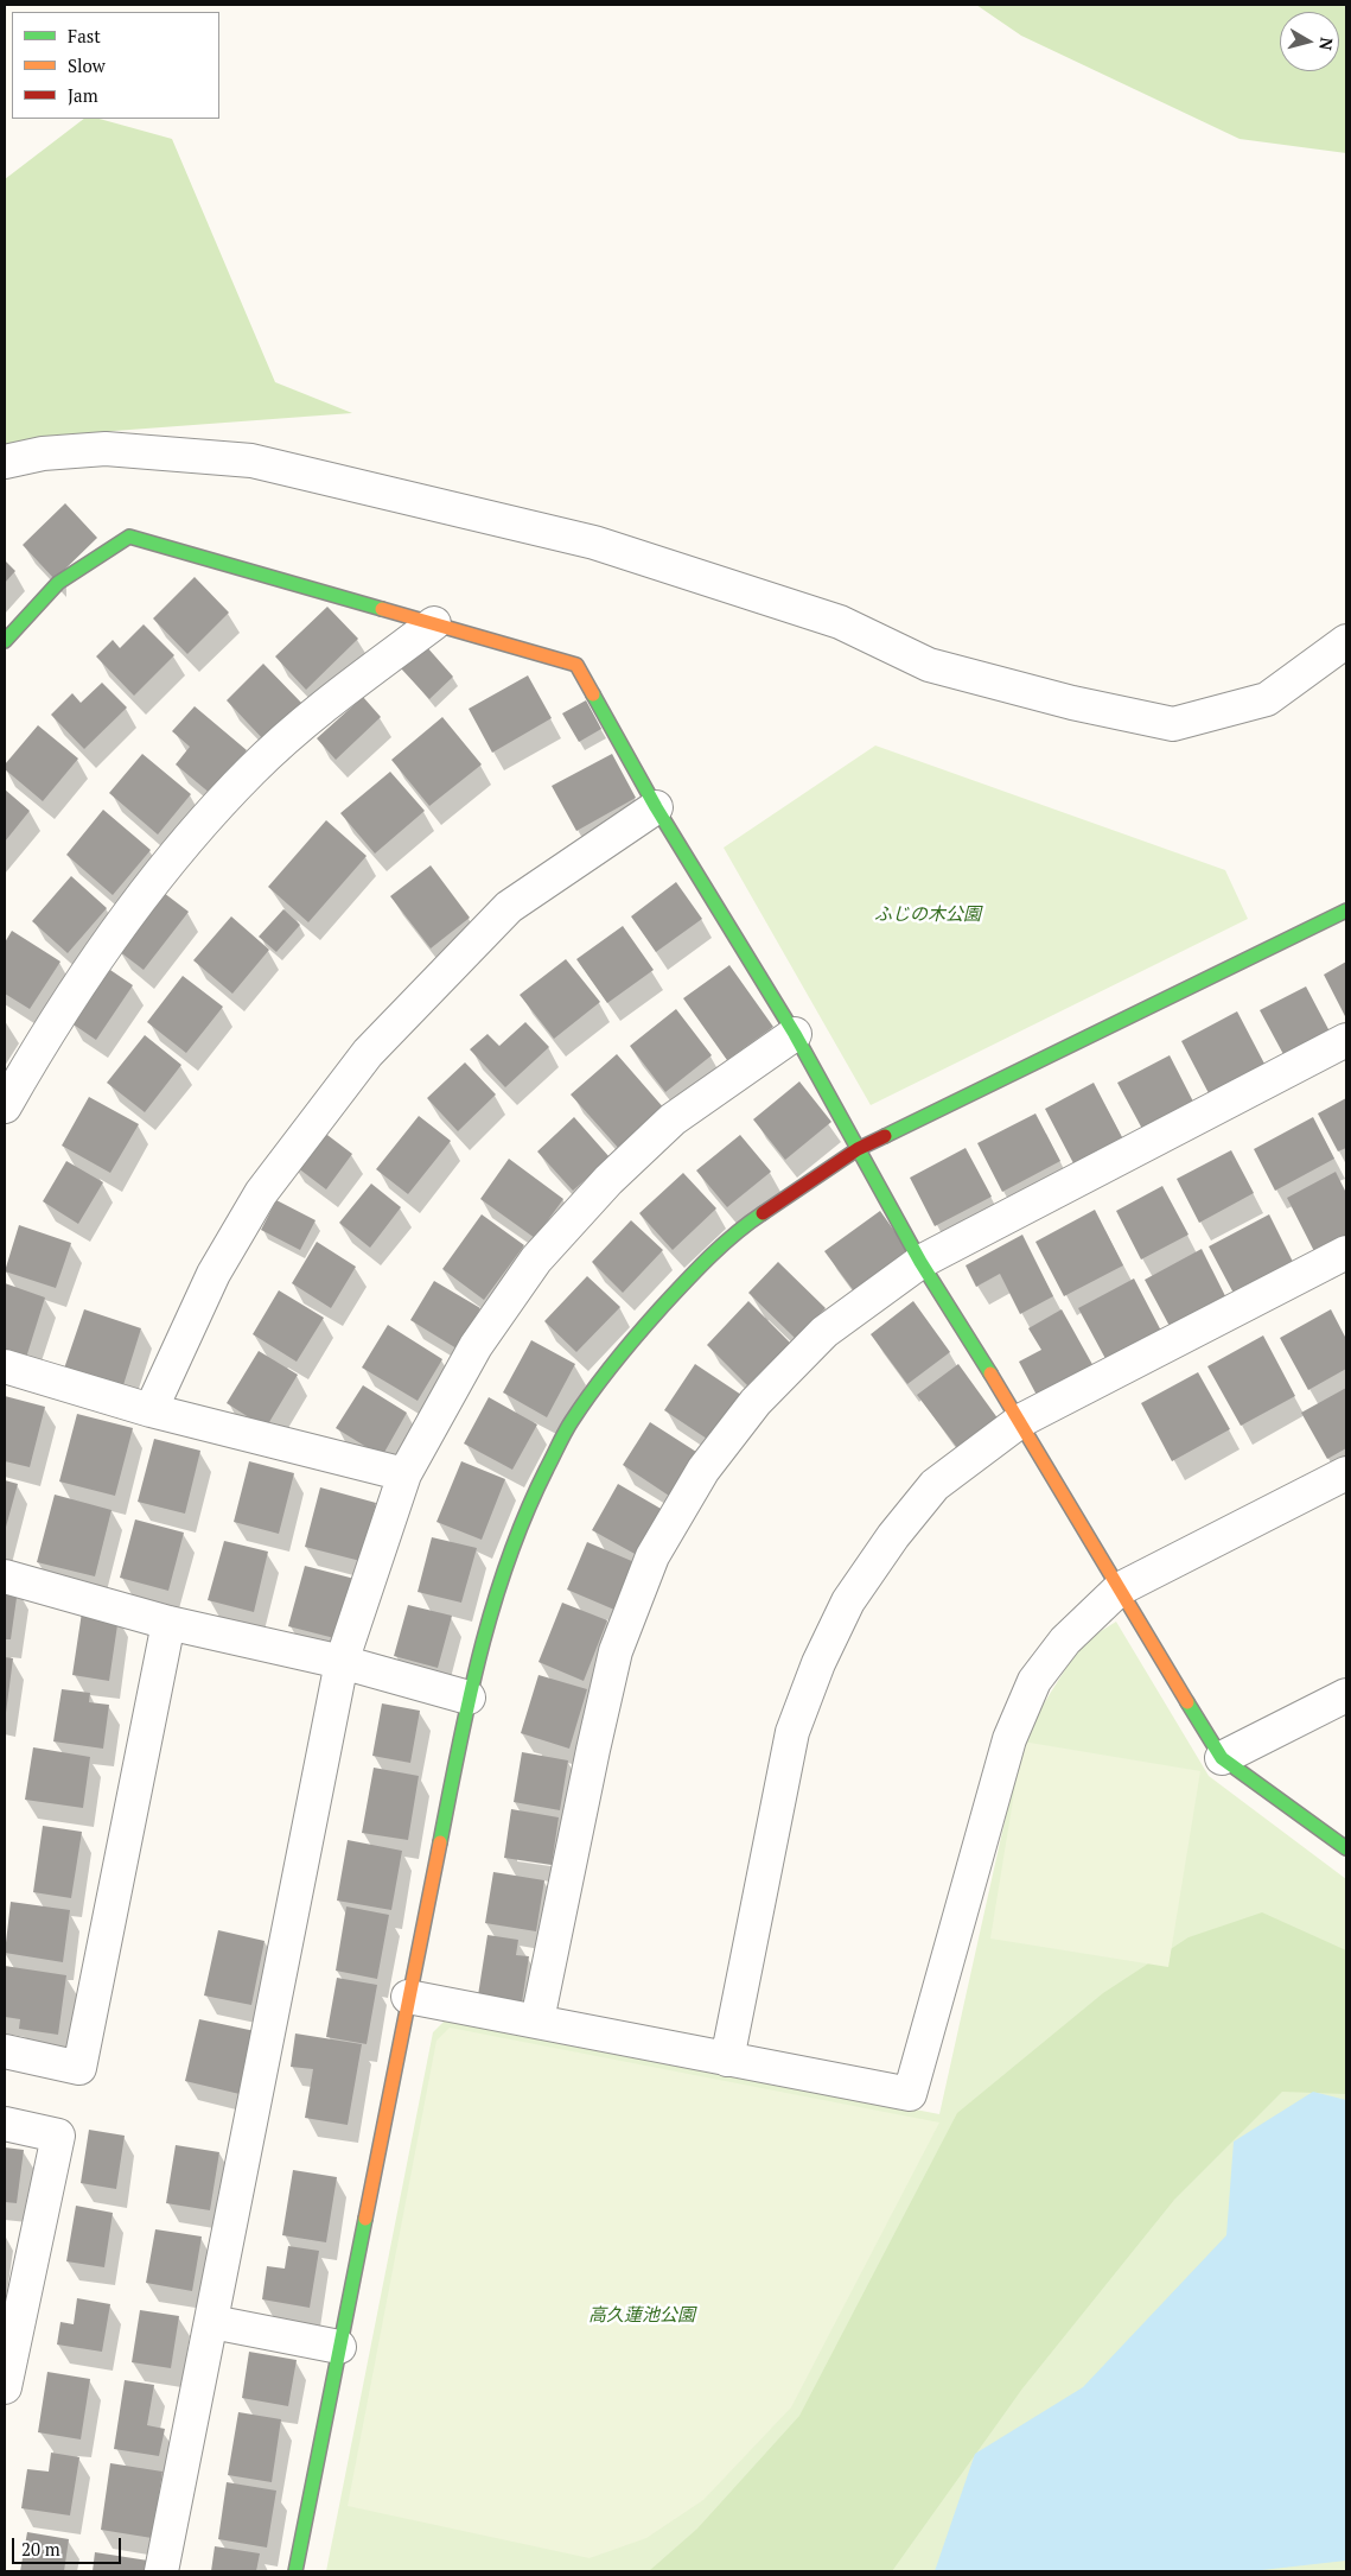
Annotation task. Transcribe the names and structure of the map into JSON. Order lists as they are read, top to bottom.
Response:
{
  "parks": ["ふじの木公園", "高久蓮池公園"],
  "legend": ["Fast", "Slow", "Jam"],
  "scale_bar": "20 m",
  "north": "right"
}
